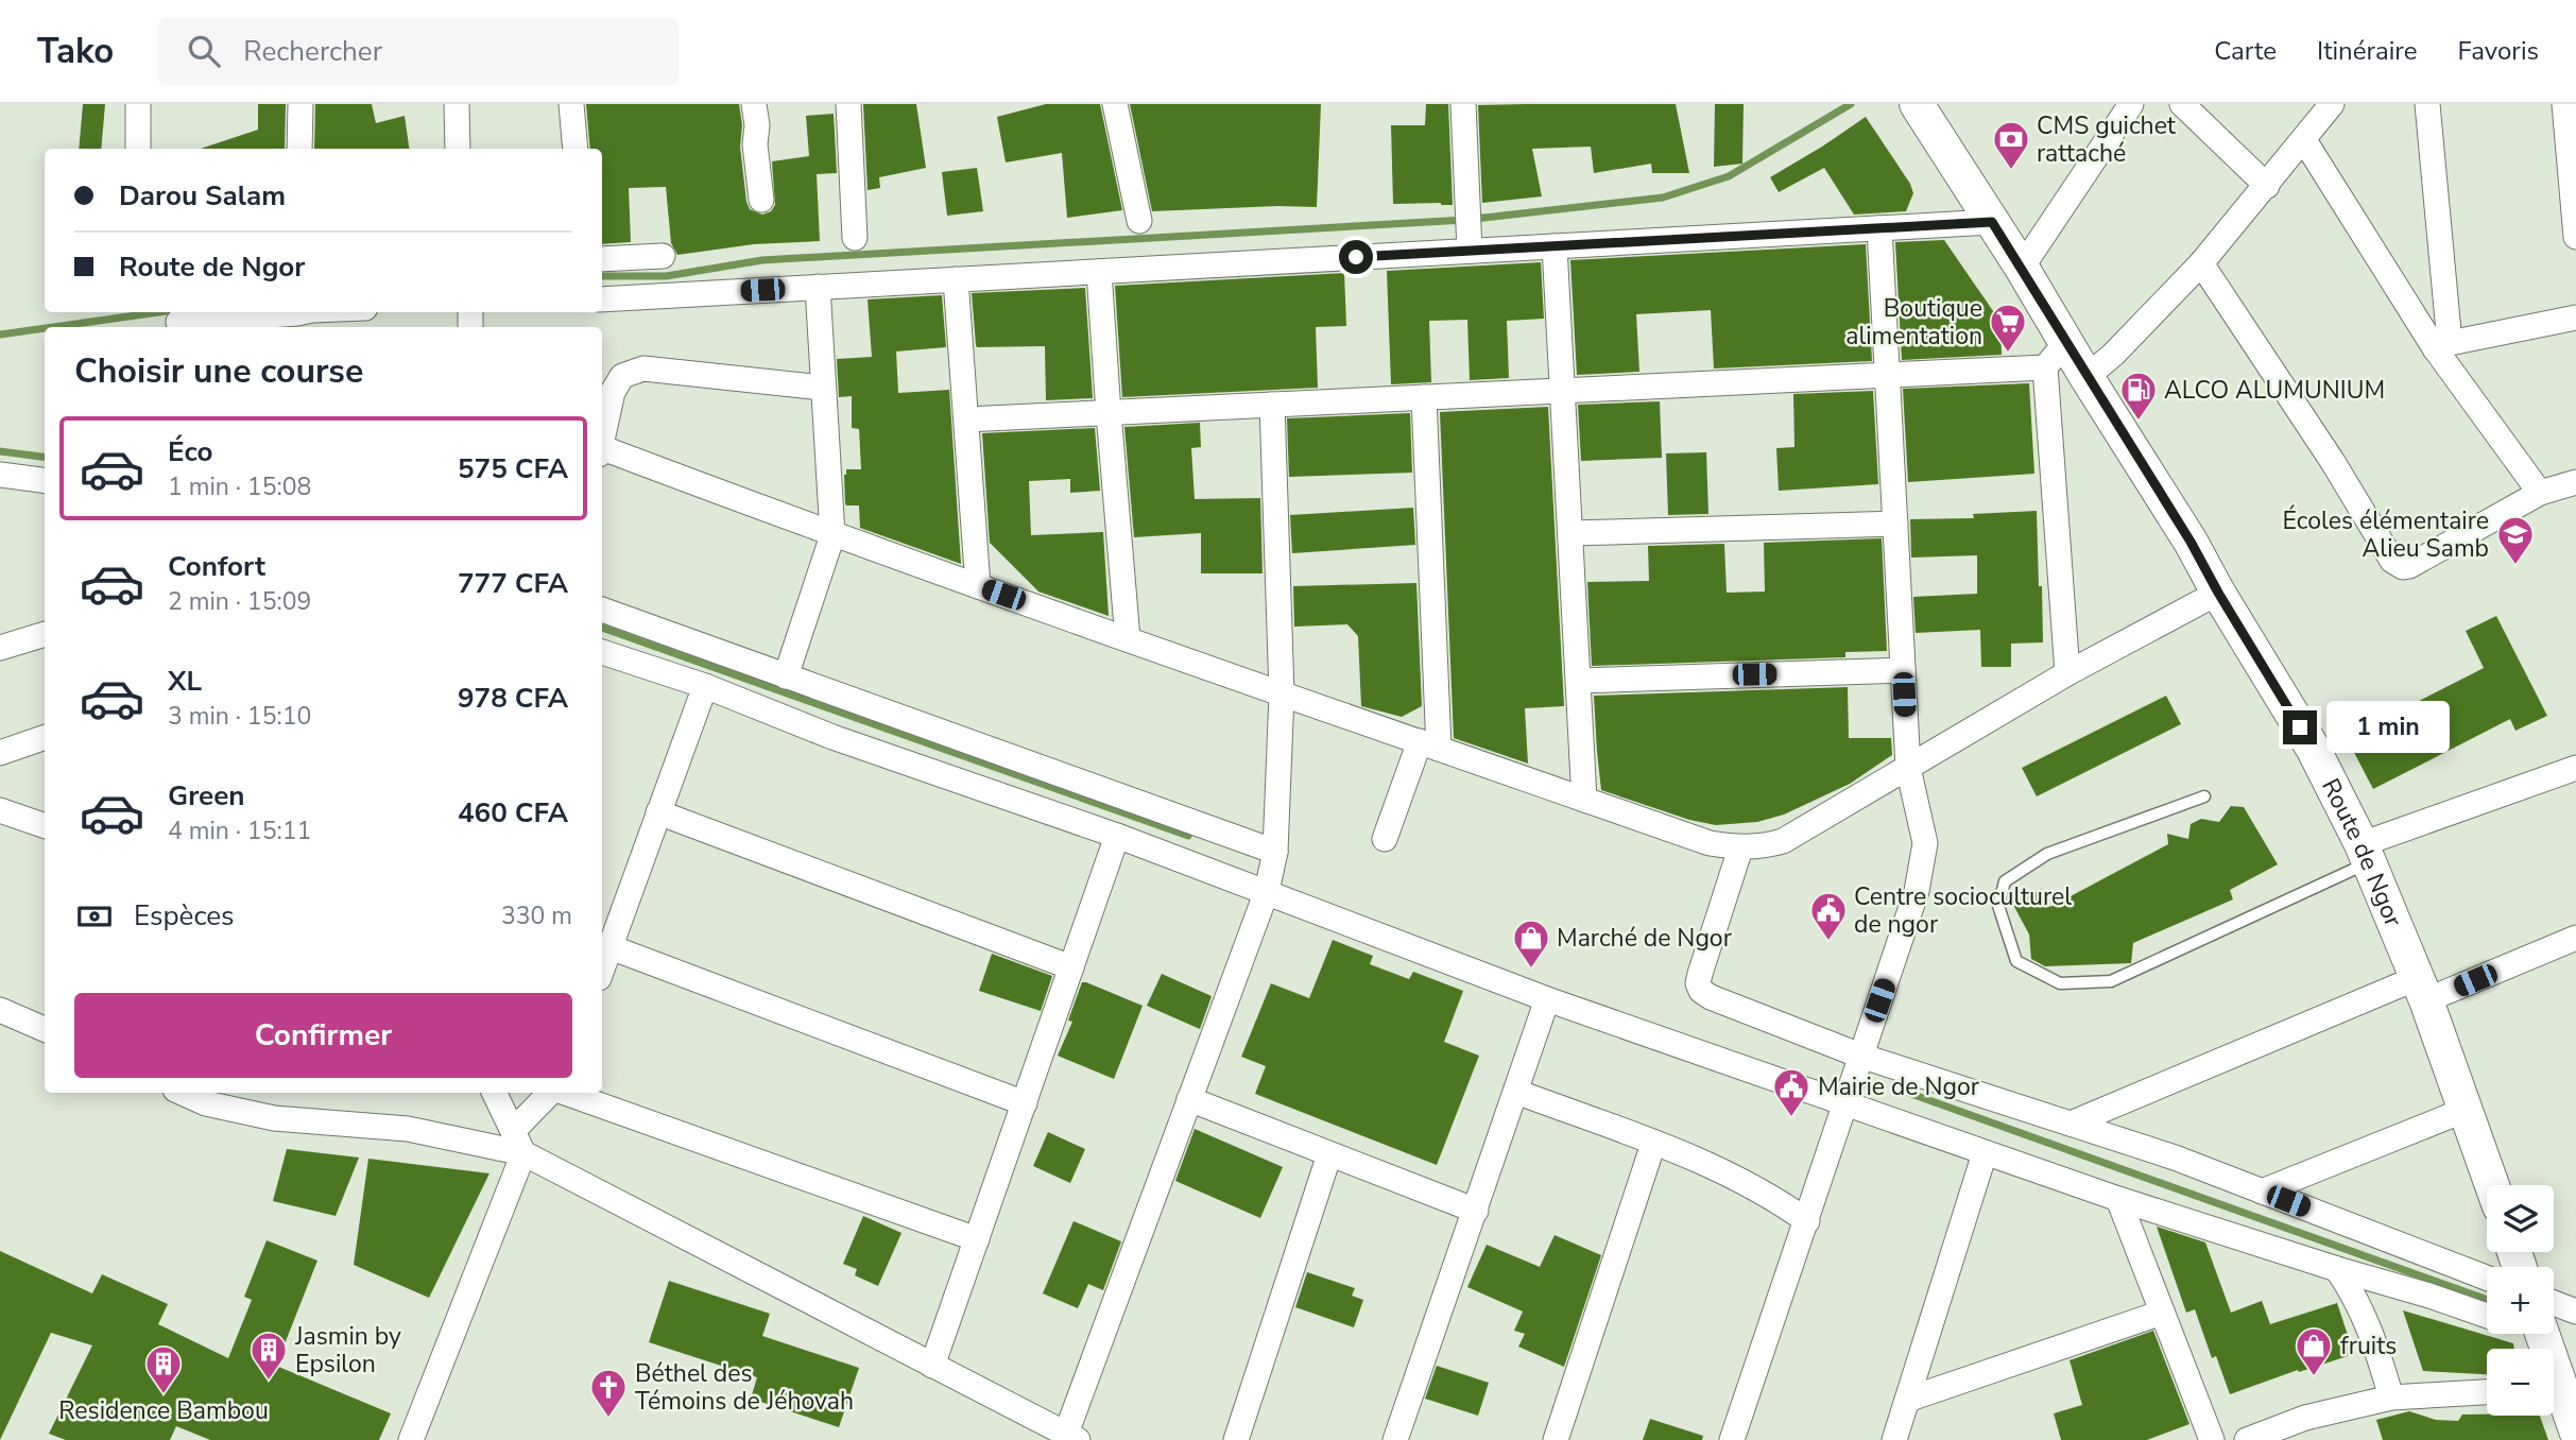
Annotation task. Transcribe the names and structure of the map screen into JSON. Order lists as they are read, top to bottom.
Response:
{
  "streets": {
    "street": ["Route de Ngor"]
  },
  "places": {
    "bank": ["CMS guichet rattaché"],
    "supermarket": ["Boutique alimentation"],
    "fuel station": ["ALCO ALUMUNIUM"],
    "school or university": ["Écoles élémentaire Alieu Samb"],
    "public building": ["Centre socioculturel de ngor", "Mairie de Ngor"],
    "shop": ["Marché de Ngor", "fruits"],
    "building": ["Jasmin by Epsilon", "Residence Bambou"],
    "church": ["Béthel des Témoins de Jéhovah"]
  },
  "page": {
    "header": "Tako",
    "search": "Rechercher",
    "nav": ["Carte", "Itinéraire", "Favoris"],
    "banner": ["Darou Salam", "Route de Ngor"],
    "heading": "Choisir une course",
    "list": [
      {
        "name": "Éco",
        "note": "1 min · 15:08",
        "value": "575 CFA"
      },
      {
        "name": "Confort",
        "note": "2 min · 15:09",
        "value": "777 CFA"
      },
      {
        "name": "XL",
        "note": "3 min · 15:10",
        "value": "978 CFA"
      },
      {
        "name": "Green",
        "note": "4 min · 15:11",
        "value": "460 CFA"
      }
    ],
    "bubble": "1 min",
    "pay": ["Espèces", "330 m"],
    "buttons": "Confirmer",
    "map_buttons": ["+", "−"]
  }
}
